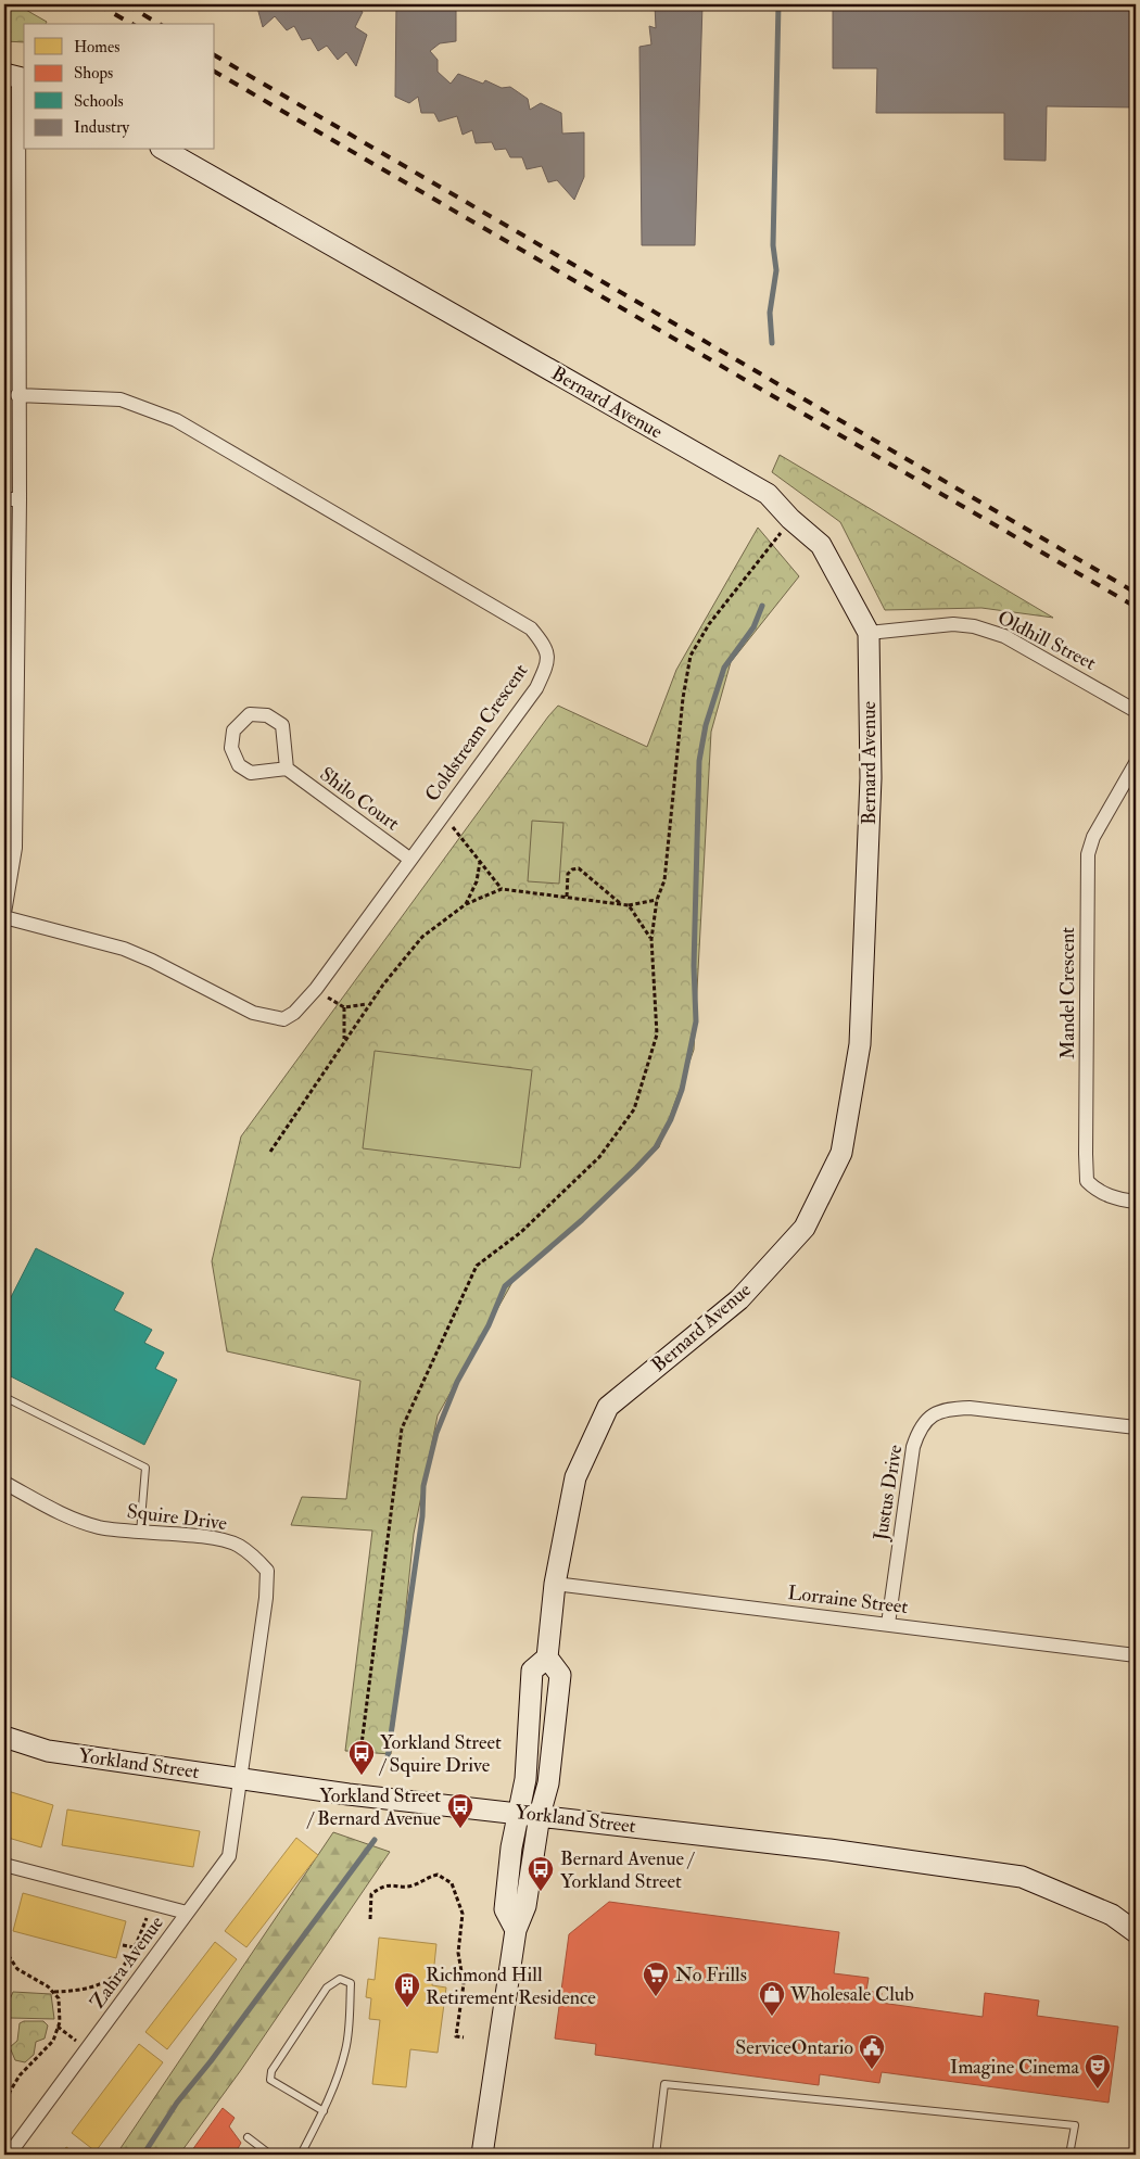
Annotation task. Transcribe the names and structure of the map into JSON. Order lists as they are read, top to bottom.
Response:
{
  "streets": {
    "street": [
      "Bernard Avenue",
      "Oldhill Street",
      "Coldstream Crescent",
      "Shilo Court",
      "Mandel Crescent",
      "Justus Drive",
      "Squire Drive",
      "Lorraine Street",
      "Yorkland Street",
      "Zahra Avenue"
    ]
  },
  "crossings": [
    ["Bernard Avenue", "Oldhill Street"],
    ["Bernard Avenue", "Lorraine Street"],
    ["Coldstream Crescent", "Shilo Court"],
    ["Justus Drive", "Lorraine Street"],
    ["Squire Drive", "Yorkland Street"],
    ["Squire Drive", "Zahra Avenue"],
    ["Yorkland Street", "Zahra Avenue"]
  ],
  "places": {
    "bus stop": ["Yorkland Street / Squire Drive", "Yorkland Street / Bernard Avenue", "Bernard Avenue / Yorkland Street"],
    "supermarket": ["No Frills"],
    "building": ["Richmond Hill Retirement Residence"],
    "shop": ["Wholesale Club"],
    "public building": ["ServiceOntario"],
    "theatre": ["Imagine Cinema"]
  },
  "legend": [
    "Homes",
    "Shops",
    "Schools",
    "Industry"
  ]
}
